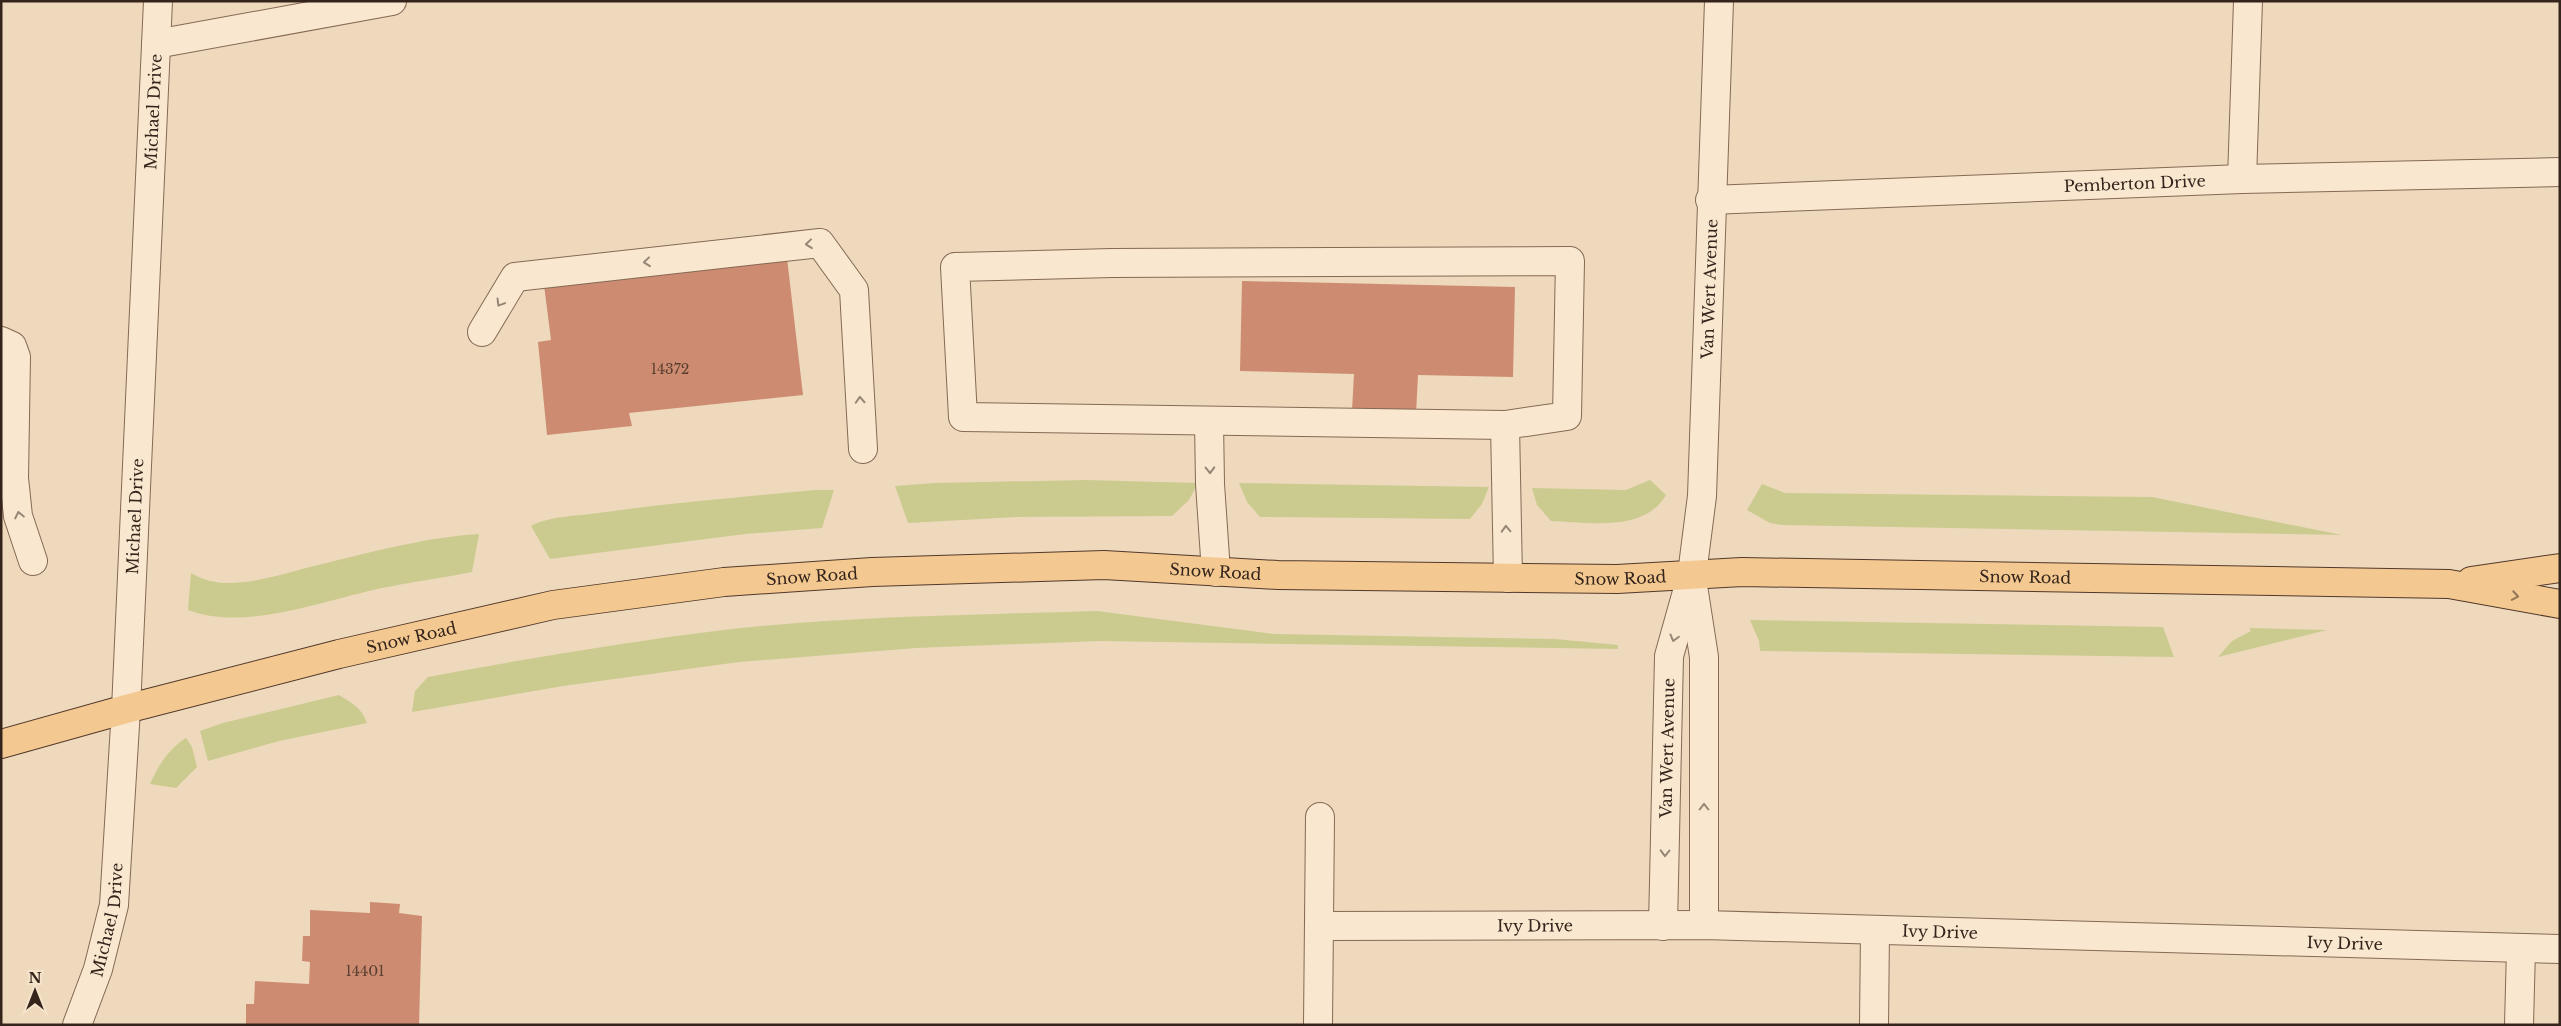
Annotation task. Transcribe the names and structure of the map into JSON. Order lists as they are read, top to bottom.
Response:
{
  "streets": {
    "main road": ["Snow Road"],
    "street": [
      "Michael Drive",
      "Pemberton Drive",
      "Van Wert Avenue",
      "Ivy Drive"
    ]
  },
  "crossings": [
    ["Michael Drive", "Snow Road"],
    ["Pemberton Drive", "Van Wert Avenue"],
    ["Van Wert Avenue", "Snow Road"],
    ["Van Wert Avenue", "Ivy Drive"]
  ],
  "house_numbers": ["14372", "14401"],
  "north": "top"
}
